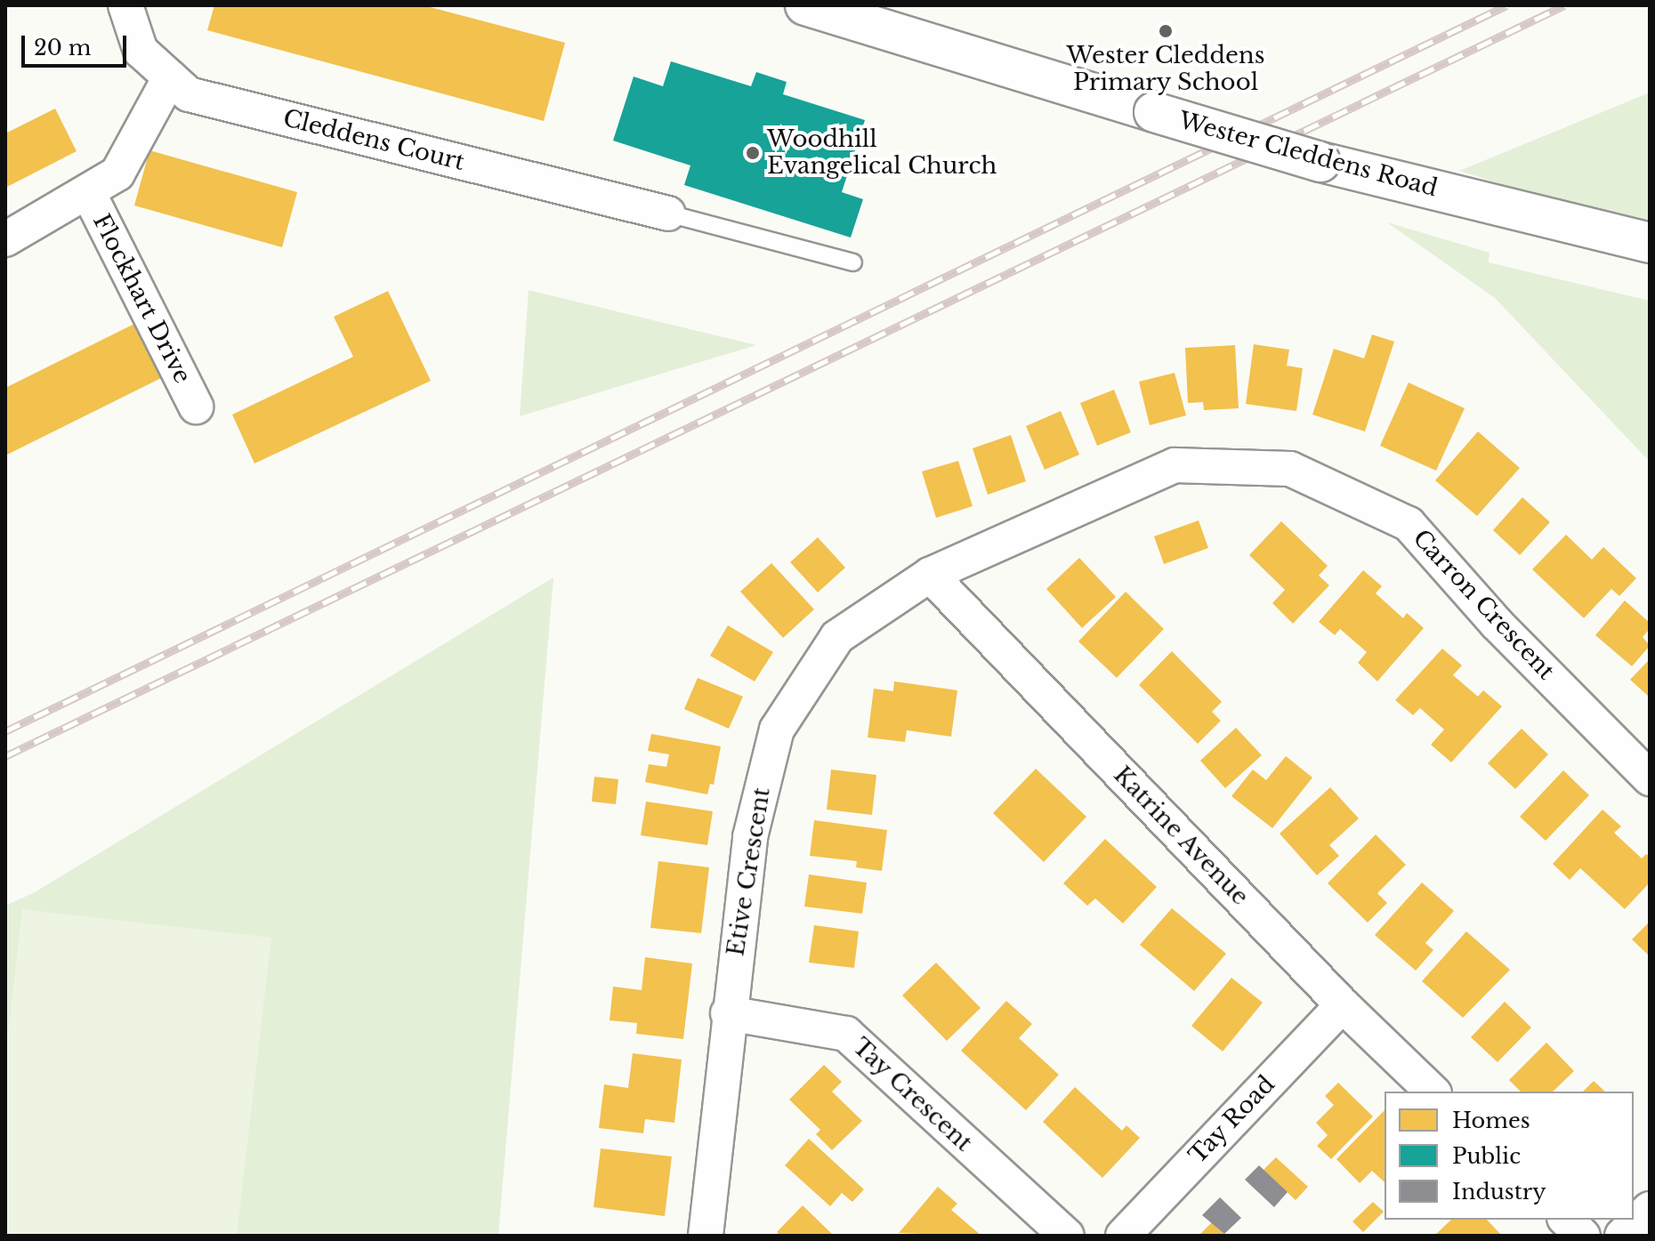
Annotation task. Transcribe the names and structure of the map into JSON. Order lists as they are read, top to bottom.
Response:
{
  "streets": {
    "street": [
      "Cleddens Court",
      "Wester Cleddens Road",
      "Flockhart Drive",
      "Carron Crescent",
      "Katrine Avenue",
      "Etive Crescent",
      "Tay Crescent",
      "Tay Road"
    ]
  },
  "crossings": [
    ["Cleddens Court", "Flockhart Drive"],
    ["Carron Crescent", "Katrine Avenue"],
    ["Carron Crescent", "Etive Crescent"],
    ["Katrine Avenue", "Etive Crescent"],
    ["Katrine Avenue", "Tay Road"],
    ["Etive Crescent", "Tay Crescent"]
  ],
  "places": ["Wester Cleddens Primary School", "Woodhill Evangelical Church"],
  "legend": ["Homes", "Public", "Industry"],
  "scale_bar": "20 m"
}
